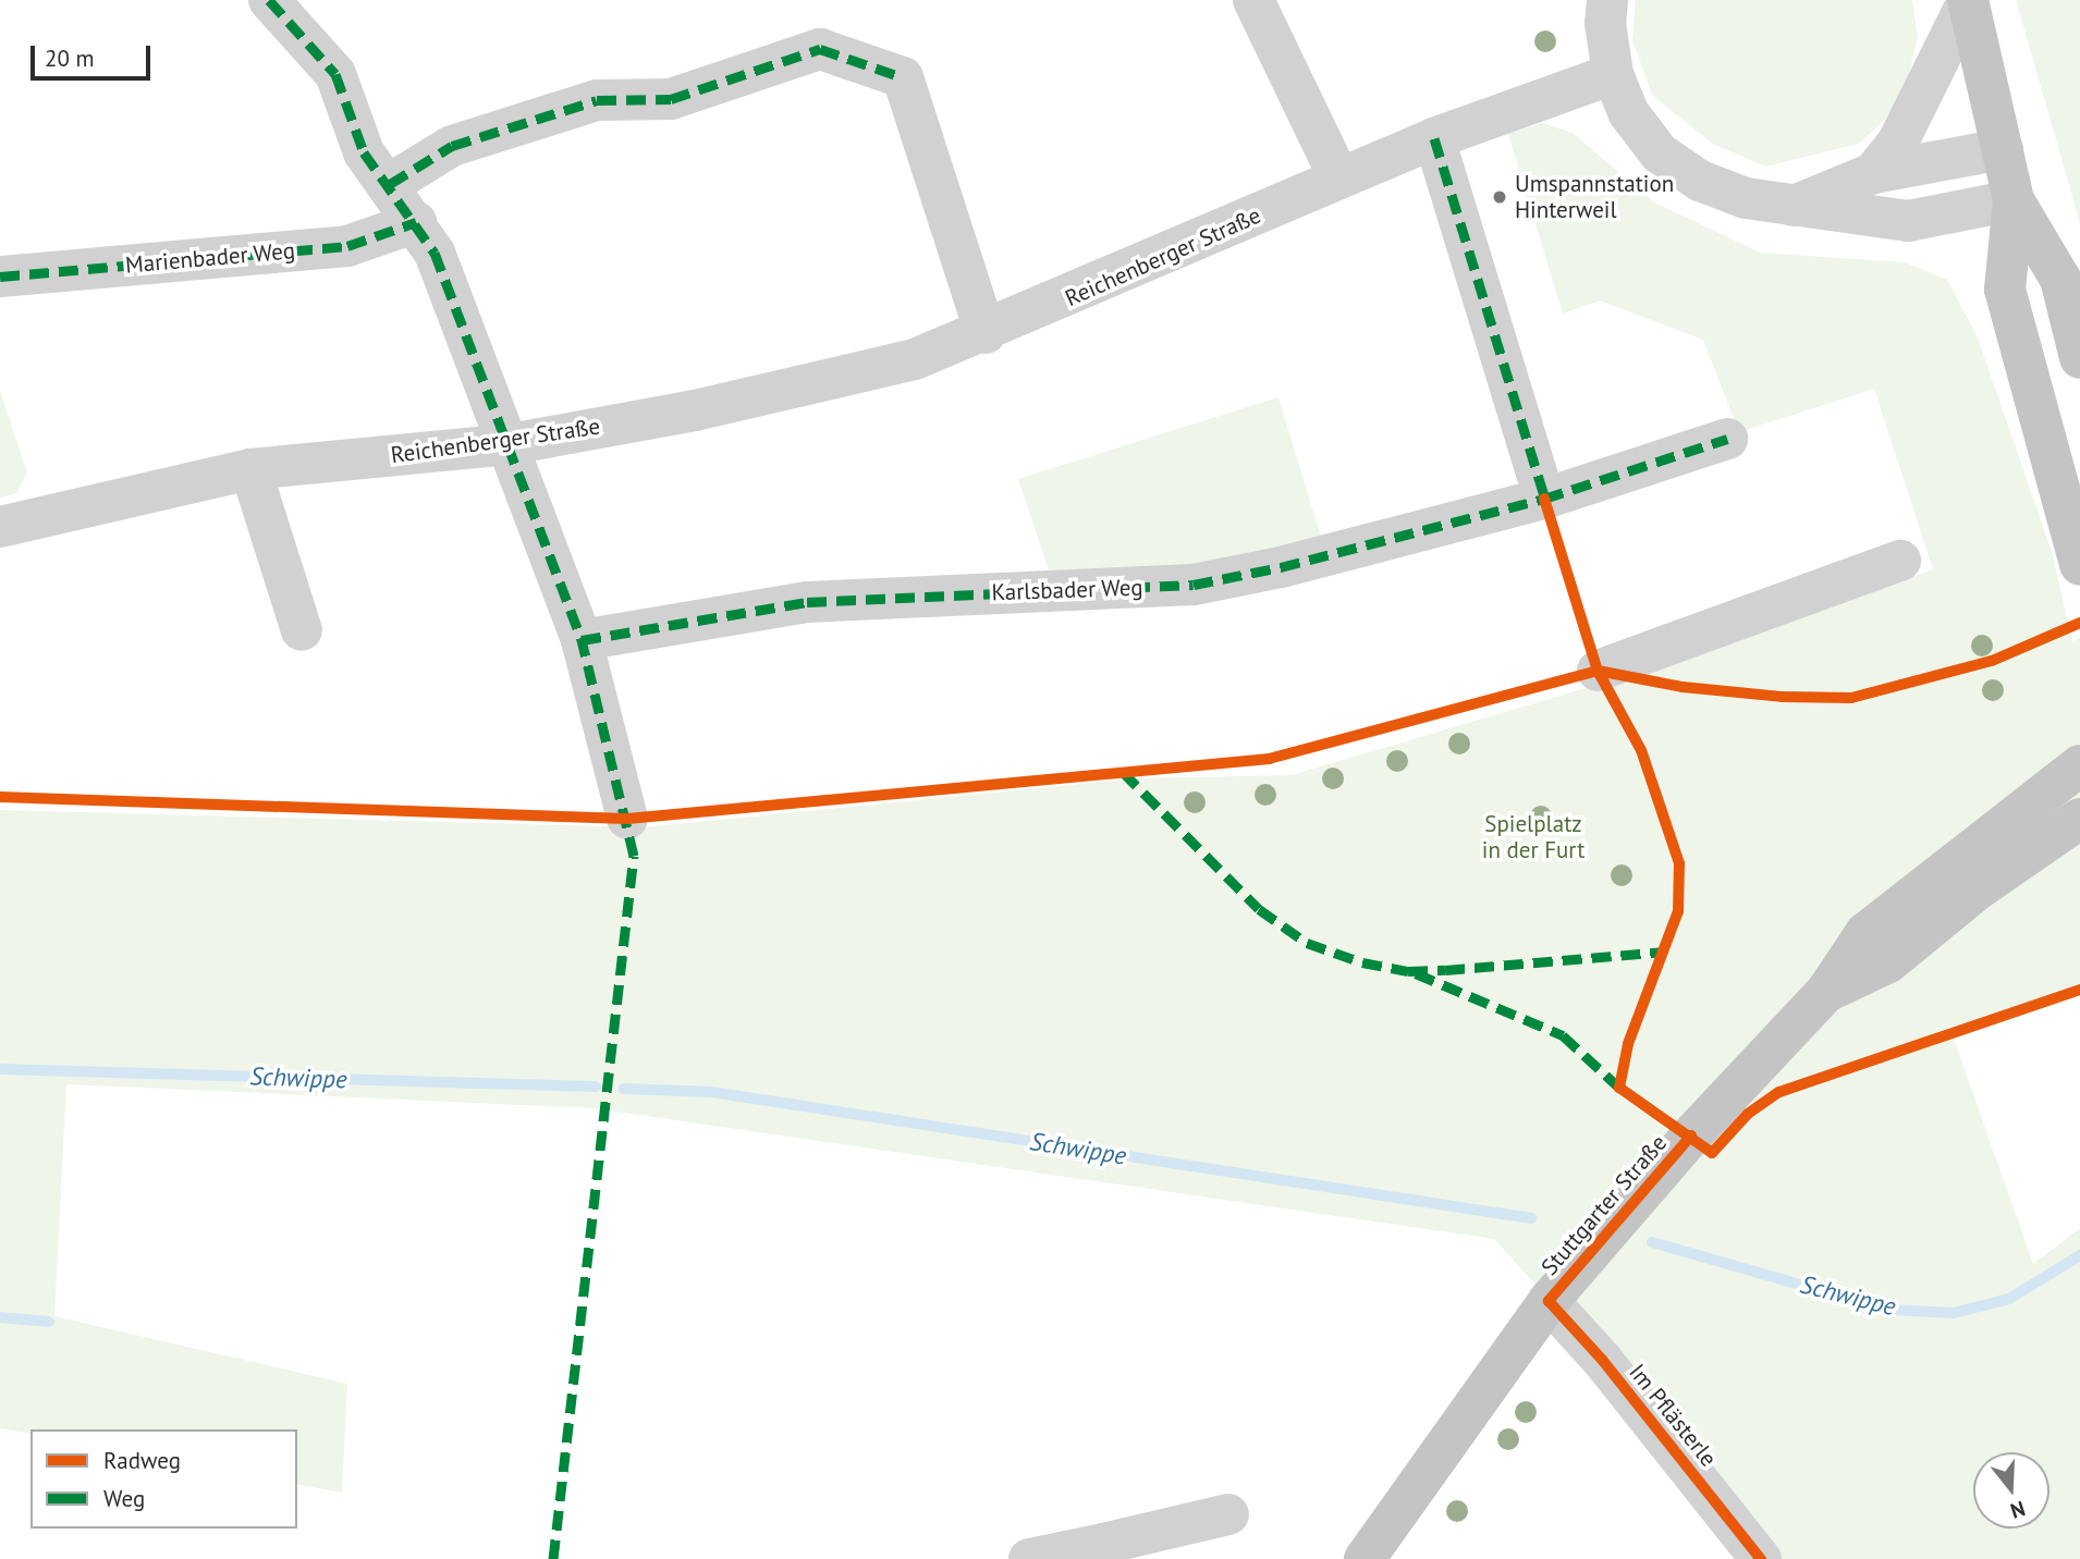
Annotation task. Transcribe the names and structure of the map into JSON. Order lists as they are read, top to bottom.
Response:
{
  "streets": {
    "main road": ["Stuttgarter Straße"],
    "street": [
      "Reichenberger Straße",
      "Marienbader Weg",
      "Karlsbader Weg",
      "Im Pflästerle"
    ]
  },
  "crossings": [
    ["Stuttgarter Straße", "Im Pflästerle"]
  ],
  "water": ["Schwippe"],
  "parks": ["Spielplatz in der Furt"],
  "places": ["Umspannstation Hinterweil"],
  "legend": ["Radweg", "Weg"],
  "scale_bar": "20 m",
  "north": "bottom"
}
